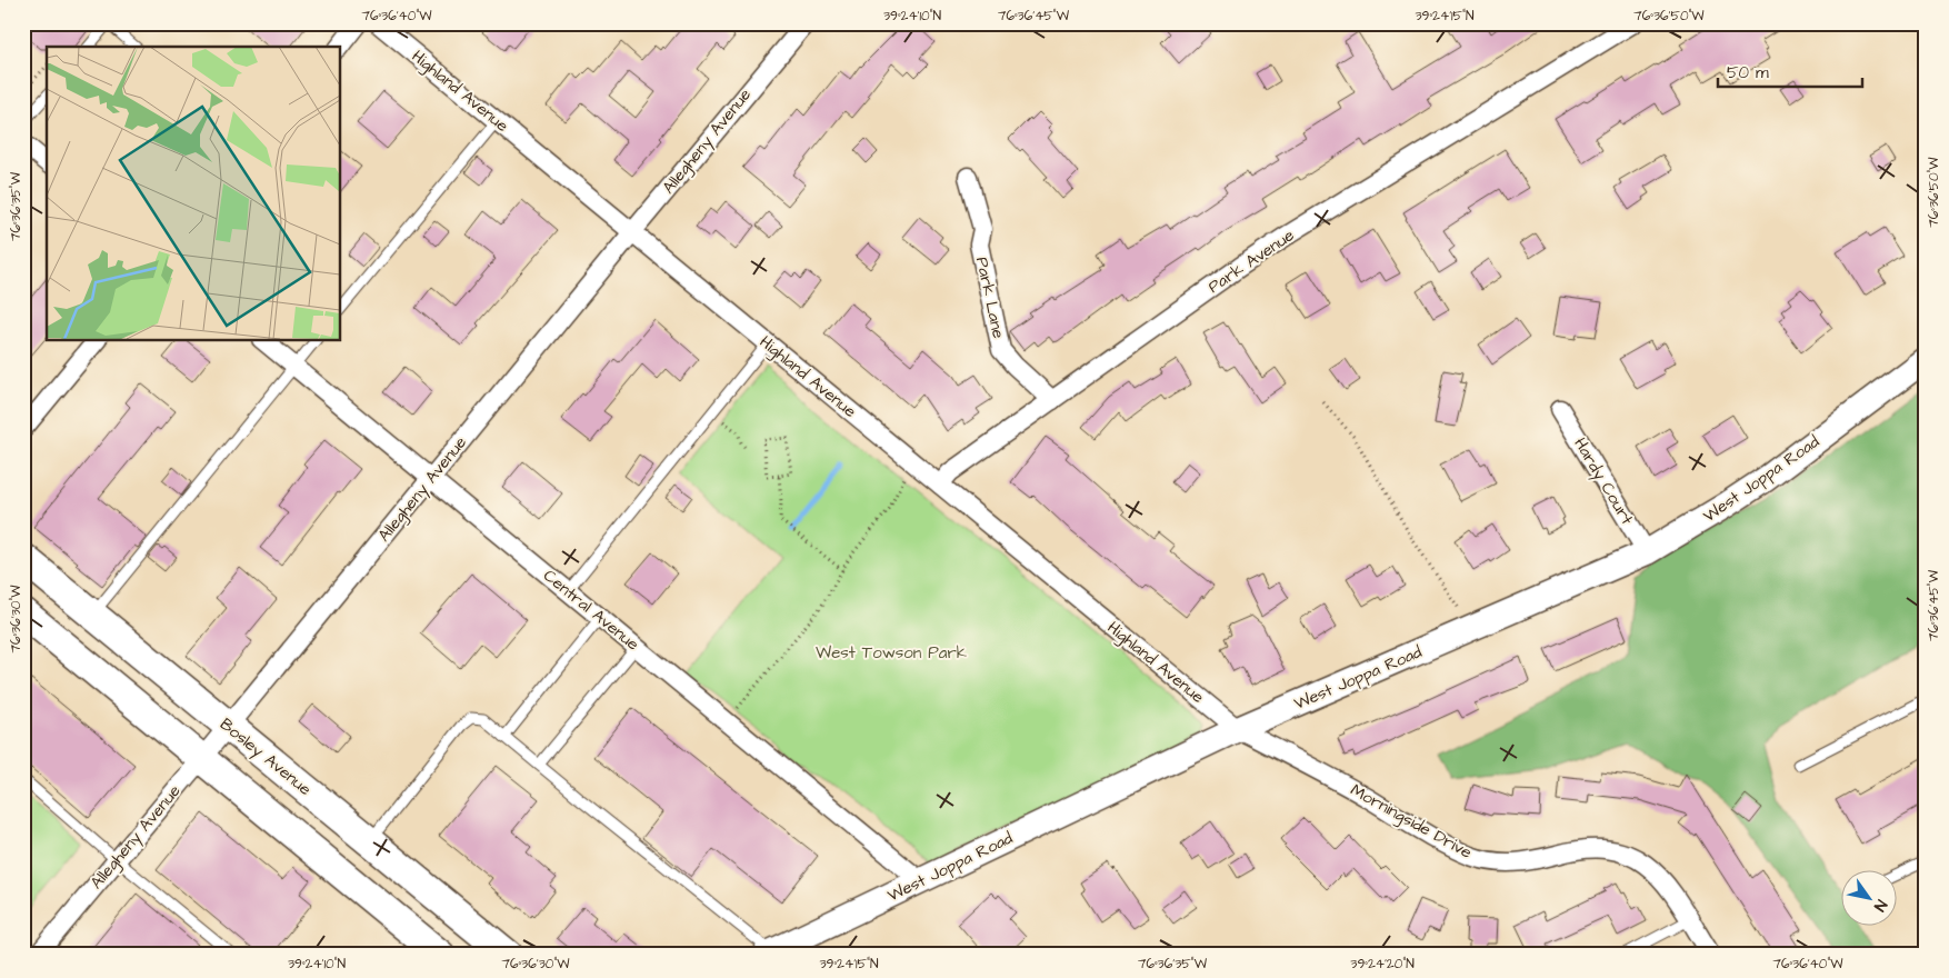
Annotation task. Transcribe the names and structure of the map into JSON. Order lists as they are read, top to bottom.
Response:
{
  "streets": {
    "main road": ["Bosley Avenue"],
    "street": [
      "Highland Avenue",
      "Allegheny Avenue",
      "Park Avenue",
      "Park Lane",
      "West Joppa Road",
      "Hardy Court",
      "Central Avenue",
      "Morningside Drive"
    ]
  },
  "crossings": [
    ["Highland Avenue", "Allegheny Avenue"],
    ["Highland Avenue", "Park Avenue"],
    ["Highland Avenue", "West Joppa Road"],
    ["Highland Avenue", "Morningside Drive"],
    ["Allegheny Avenue", "Central Avenue"],
    ["Allegheny Avenue", "Bosley Avenue"],
    ["Park Avenue", "Park Lane"],
    ["West Joppa Road", "Hardy Court"],
    ["West Joppa Road", "Central Avenue"],
    ["West Joppa Road", "Morningside Drive"]
  ],
  "parks": ["West Towson Park"],
  "scale_bar": "50 m",
  "north": "bottom right",
  "coordinates": [
    "76°36'40\"W",
    "39°24'10\"N",
    "76°36'45\"W",
    "39°24'15\"N",
    "76°36'50\"W",
    "76°36'35\"W",
    "76°36'30\"W",
    "39°24'20\"N"
  ]
}
